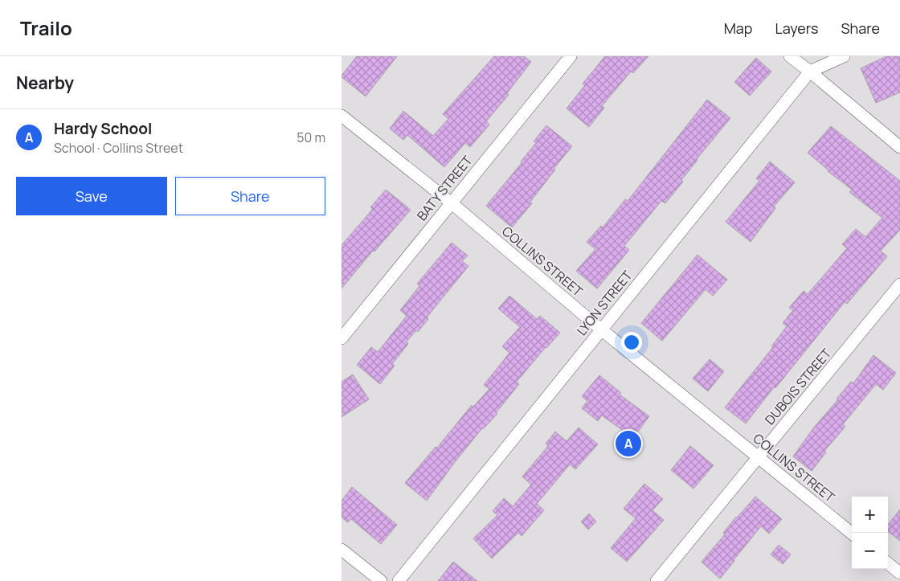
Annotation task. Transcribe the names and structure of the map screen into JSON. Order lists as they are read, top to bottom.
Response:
{
  "streets": {
    "street": [
      "BATY STREET",
      "COLLINS STREET",
      "LYON STREET",
      "DUBOIS STREET"
    ]
  },
  "crossings": [
    ["BATY STREET", "COLLINS STREET"],
    ["COLLINS STREET", "LYON STREET"],
    ["COLLINS STREET", "DUBOIS STREET"]
  ],
  "page": {
    "header": "Trailo",
    "nav": ["Map", "Layers", "Share"],
    "heading": "Nearby",
    "list": [
      {
        "mark": "A",
        "name": "Hardy School",
        "note": "School · Collins Street",
        "value": "50 m"
      }
    ],
    "buttons": ["Save", "Share"],
    "pins": "A",
    "map_buttons": ["+", "−"]
  }
}
